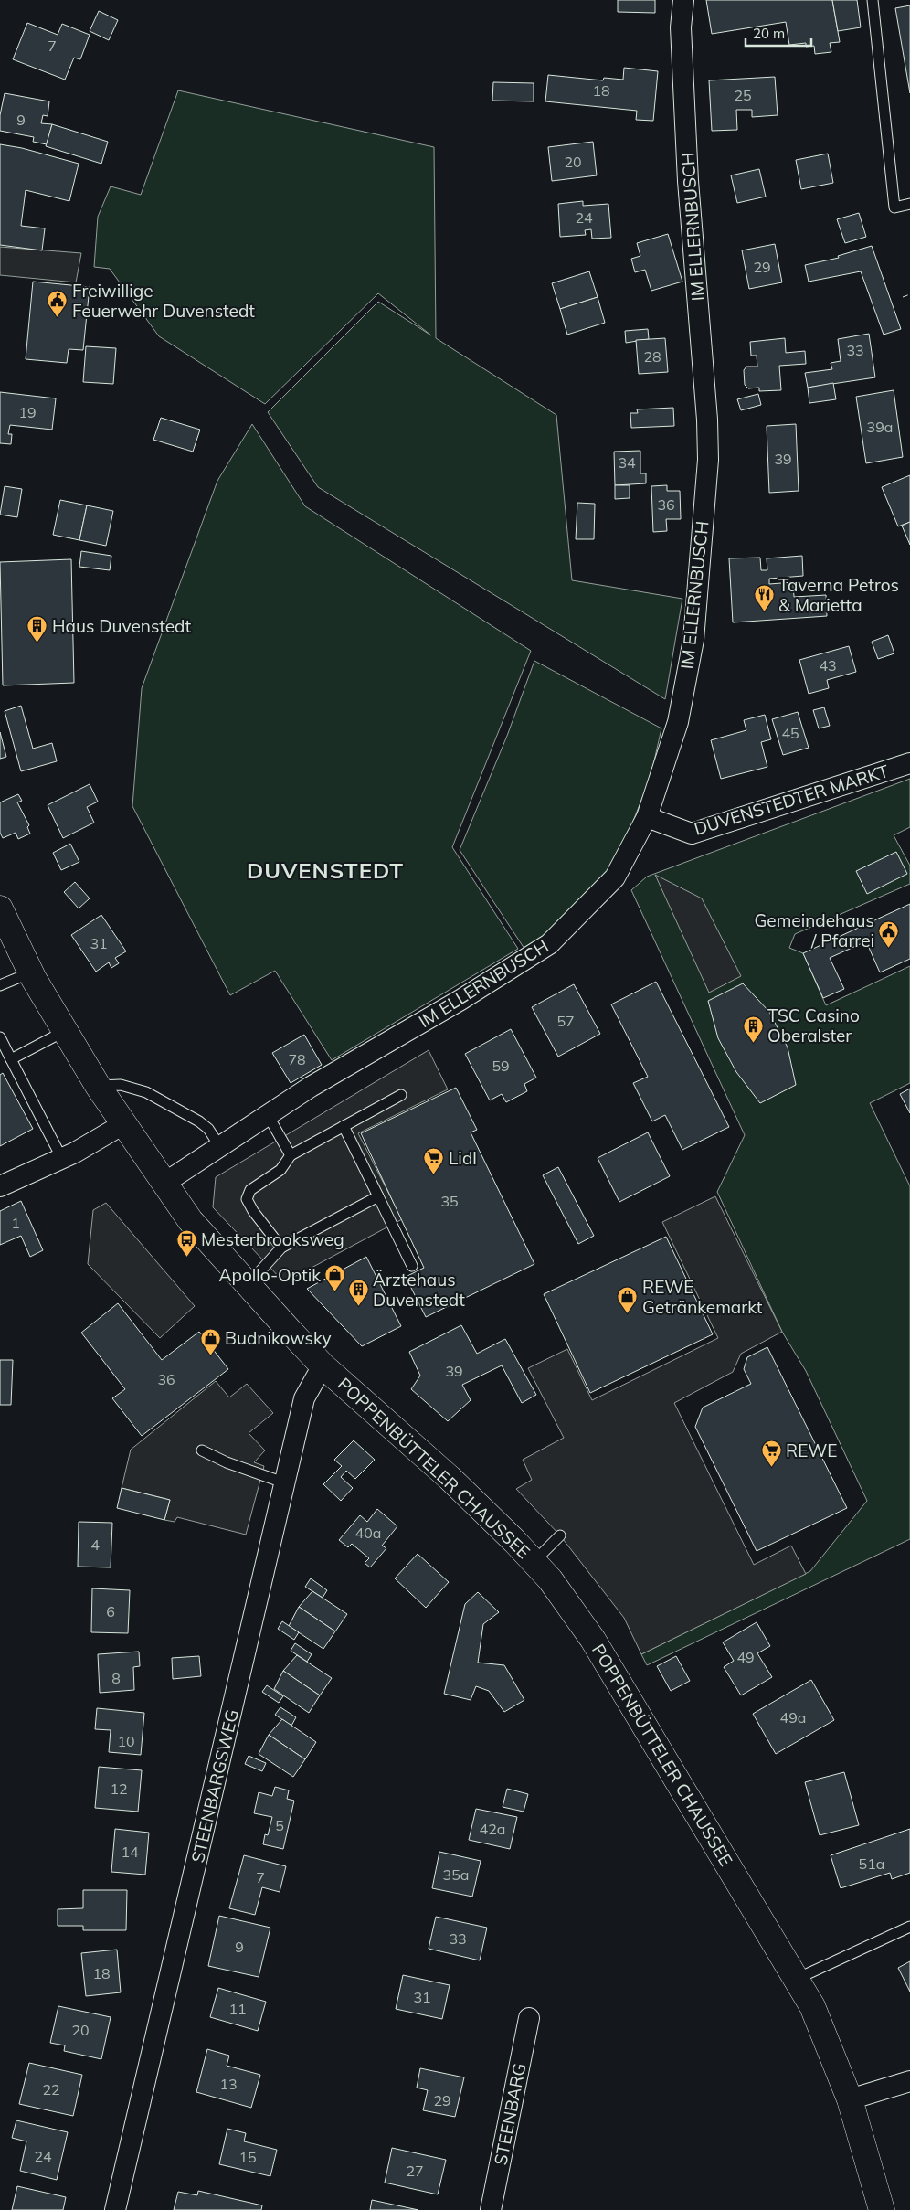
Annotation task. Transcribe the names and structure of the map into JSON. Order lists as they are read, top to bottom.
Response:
{
  "streets": {
    "main road": ["POPPENBÜTTELER CHAUSSEE"],
    "street": [
      "IM ELLERNBUSCH",
      "DUVENSTEDTER MARKT",
      "STEENBARGSWEG",
      "STEENBARG"
    ]
  },
  "crossings": [
    ["IM ELLERNBUSCH", "DUVENSTEDTER MARKT"],
    ["IM ELLERNBUSCH", "POPPENBÜTTELER CHAUSSEE"],
    ["POPPENBÜTTELER CHAUSSEE", "STEENBARGSWEG"]
  ],
  "districts": ["DUVENSTEDT"],
  "places": {
    "public building": ["Freiwillige Feuerwehr Duvenstedt", "Gemeindehaus / Pfarrei"],
    "restaurant": ["Taverna Petros & Marietta"],
    "building": ["Haus Duvenstedt", "TSC Casino Oberalster", "Ärztehaus Duvenstedt"],
    "supermarket": ["Lidl", "REWE"],
    "bus stop": ["Mesterbrooksweg"],
    "shop": ["Apollo-Optik", "REWE Getränkemarkt", "Budnikowsky"]
  },
  "house_numbers": [
    "7",
    "18",
    "25",
    "9",
    "20",
    "24",
    "29",
    "33",
    "28",
    "19",
    "39a",
    "39",
    "34",
    "36",
    "43",
    "45",
    "31",
    "57",
    "78",
    "59",
    "35",
    "1",
    "39",
    "36",
    "40a",
    "4",
    "6",
    "49",
    "8",
    "49a",
    "10",
    "12",
    "5",
    "42a",
    "14",
    "51a",
    "35a",
    "7",
    "33",
    "9",
    "18",
    "31",
    "11",
    "20",
    "13",
    "22",
    "29",
    "24",
    "15",
    "27"
  ],
  "scale_bar": "20 m"
}
